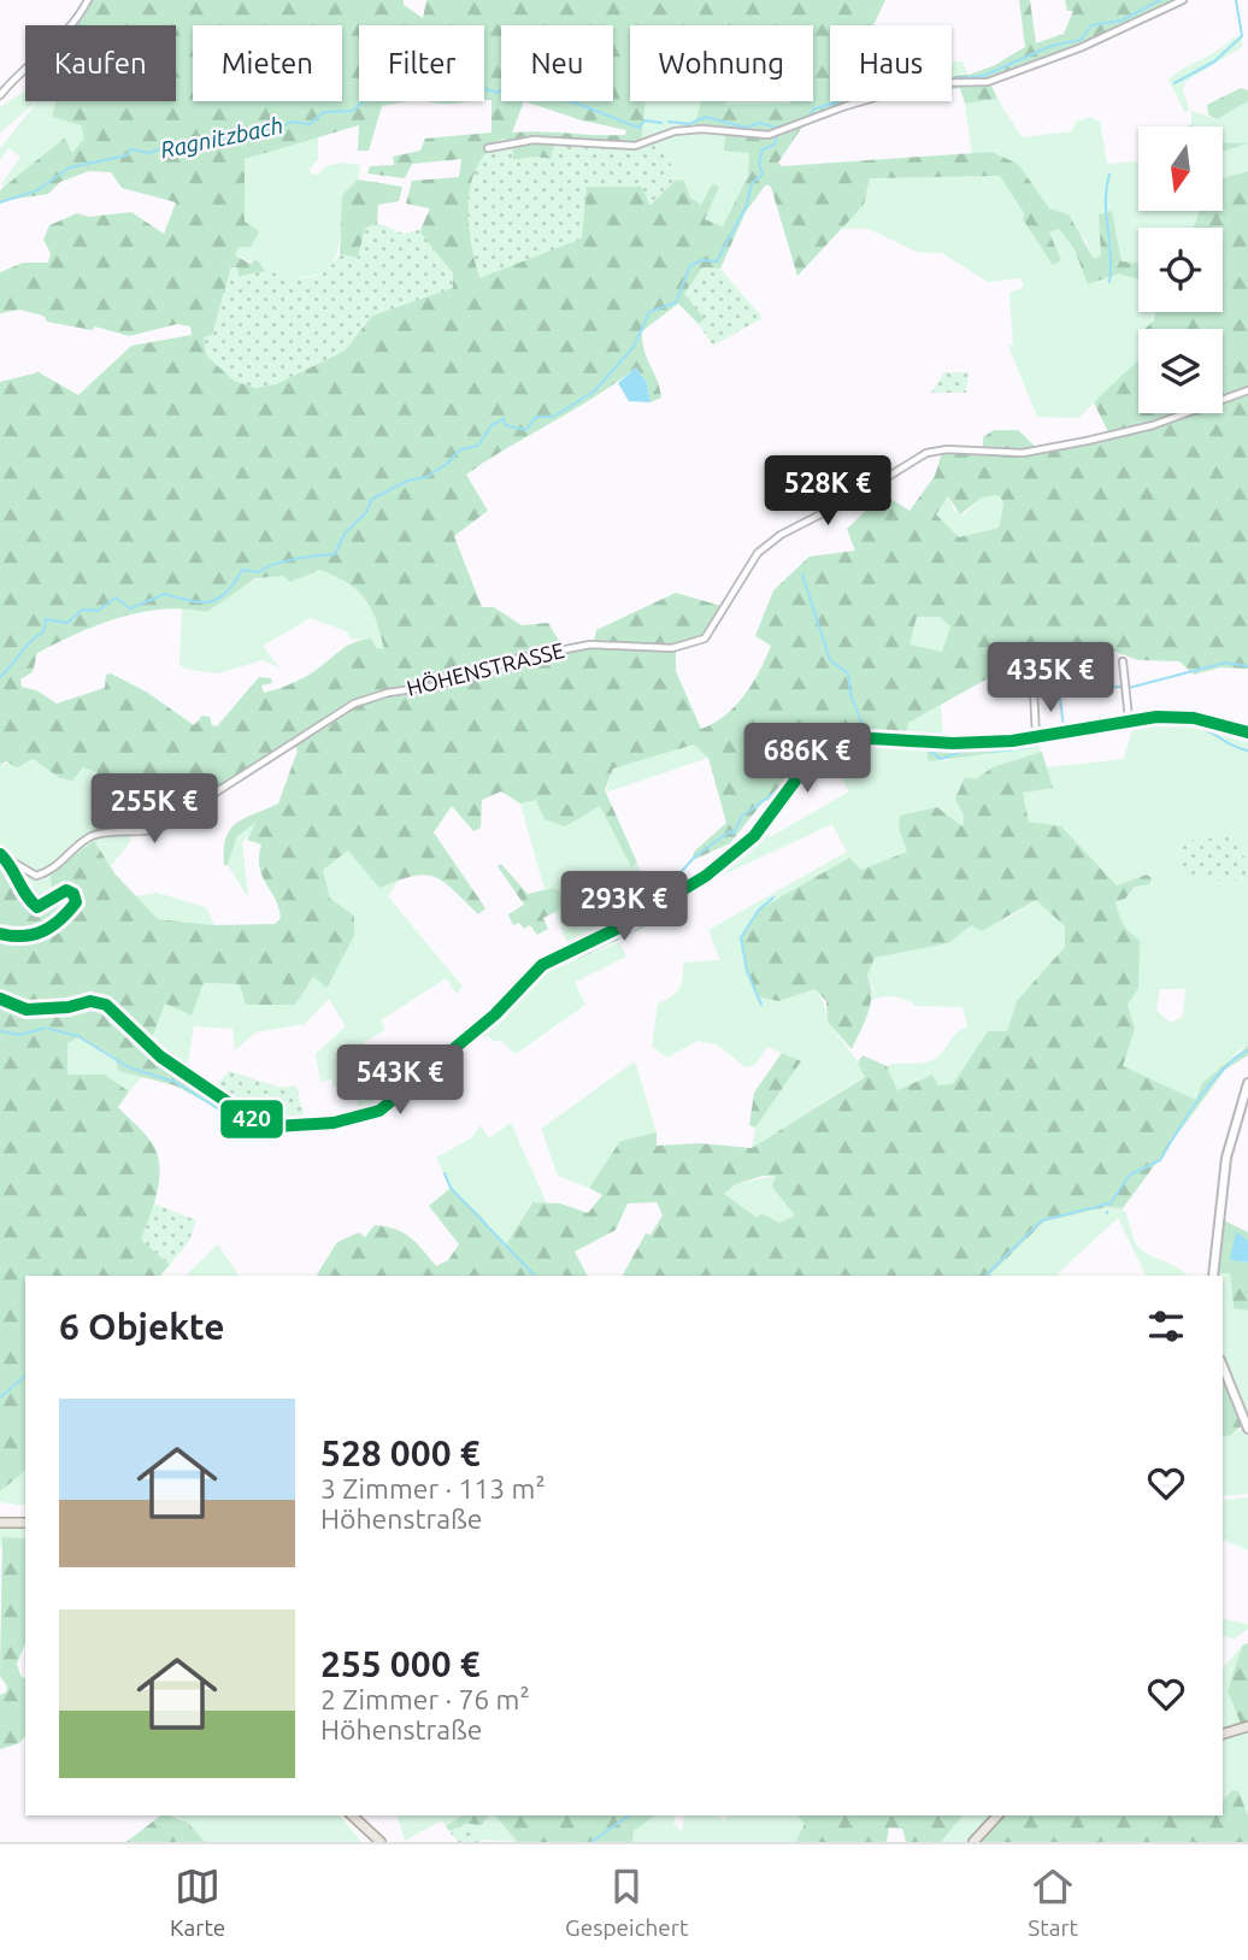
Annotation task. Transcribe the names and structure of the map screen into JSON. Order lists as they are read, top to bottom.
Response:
{
  "streets": {
    "main road": ["HÖHENSTRASSE"]
  },
  "water": ["Ragnitzbach"],
  "lines": ["transit line 420"],
  "north": "bottom",
  "page": {
    "chip": [
      "Kaufen",
      "Mieten",
      "Filter",
      "Neu",
      "Wohnung",
      "Haus"
    ],
    "price": [
      "528K €",
      "435K €",
      "686K €",
      "255K €",
      "293K €",
      "543K €"
    ],
    "heading": "6 Objekte",
    "list": [
      {
        "name": "528 000 €",
        "note": "3 Zimmer · 113 m² · Höhenstraße"
      },
      {
        "name": "255 000 €",
        "note": "2 Zimmer · 76 m² · Höhenstraße"
      }
    ],
    "tabs": ["Karte", "Gespeichert", "Start"]
  }
}
